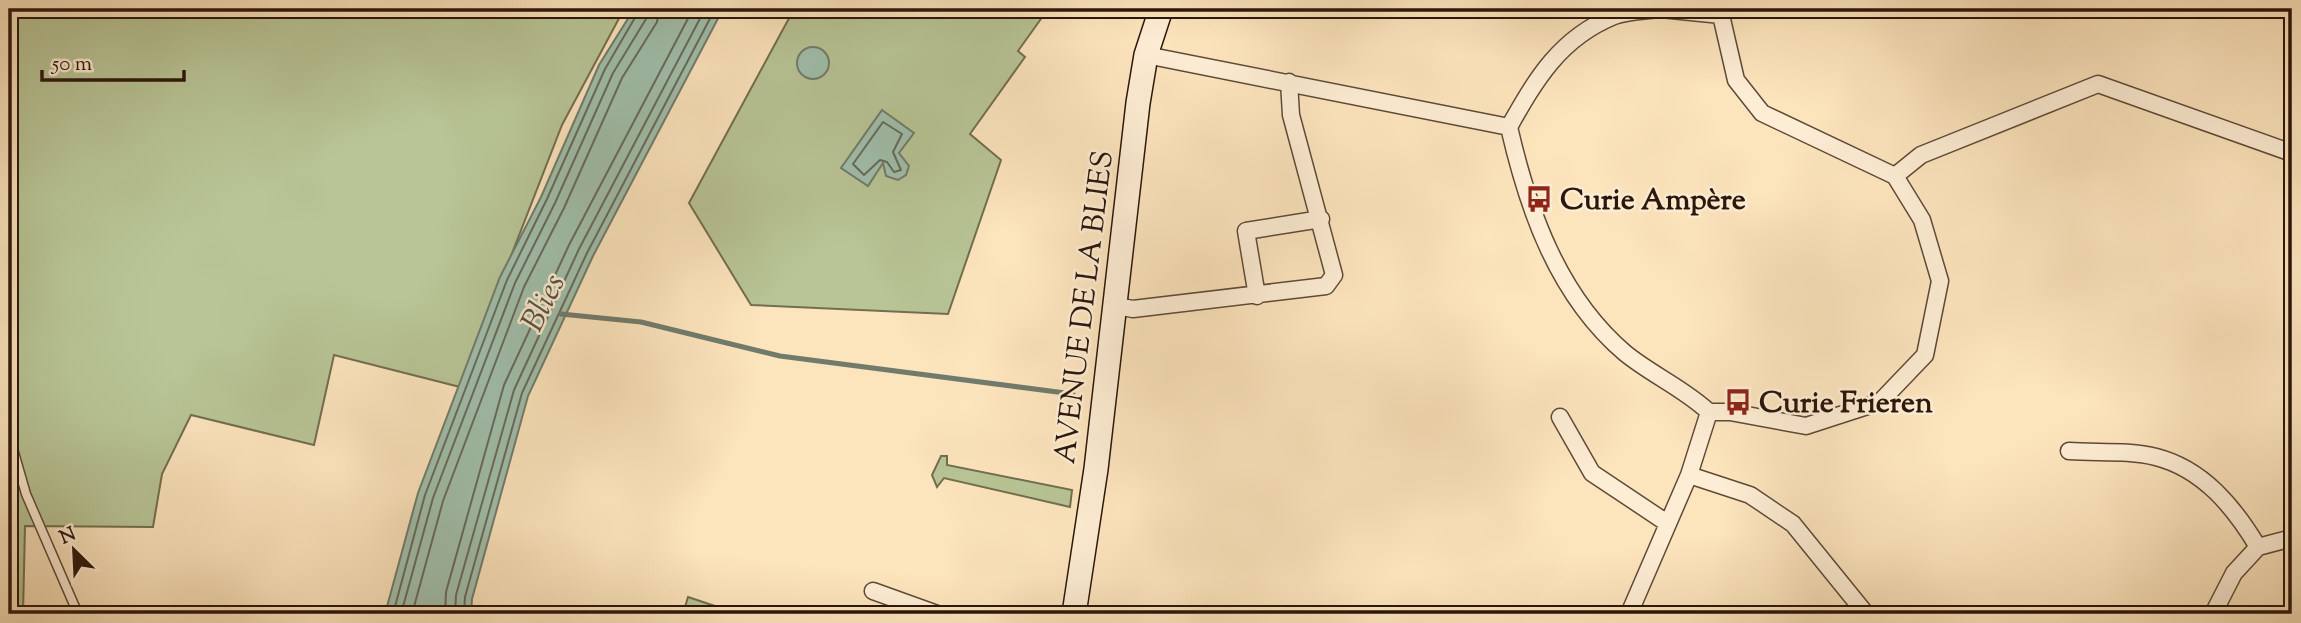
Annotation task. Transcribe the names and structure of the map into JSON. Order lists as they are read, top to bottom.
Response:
{
  "streets": {
    "main road": ["AVENUE DE LA BLIES"]
  },
  "water": ["Blies"],
  "places": {
    "bus stop": ["Curie Ampère", "Curie Frieren"]
  },
  "scale_bar": "50 m",
  "north": "top left"
}
